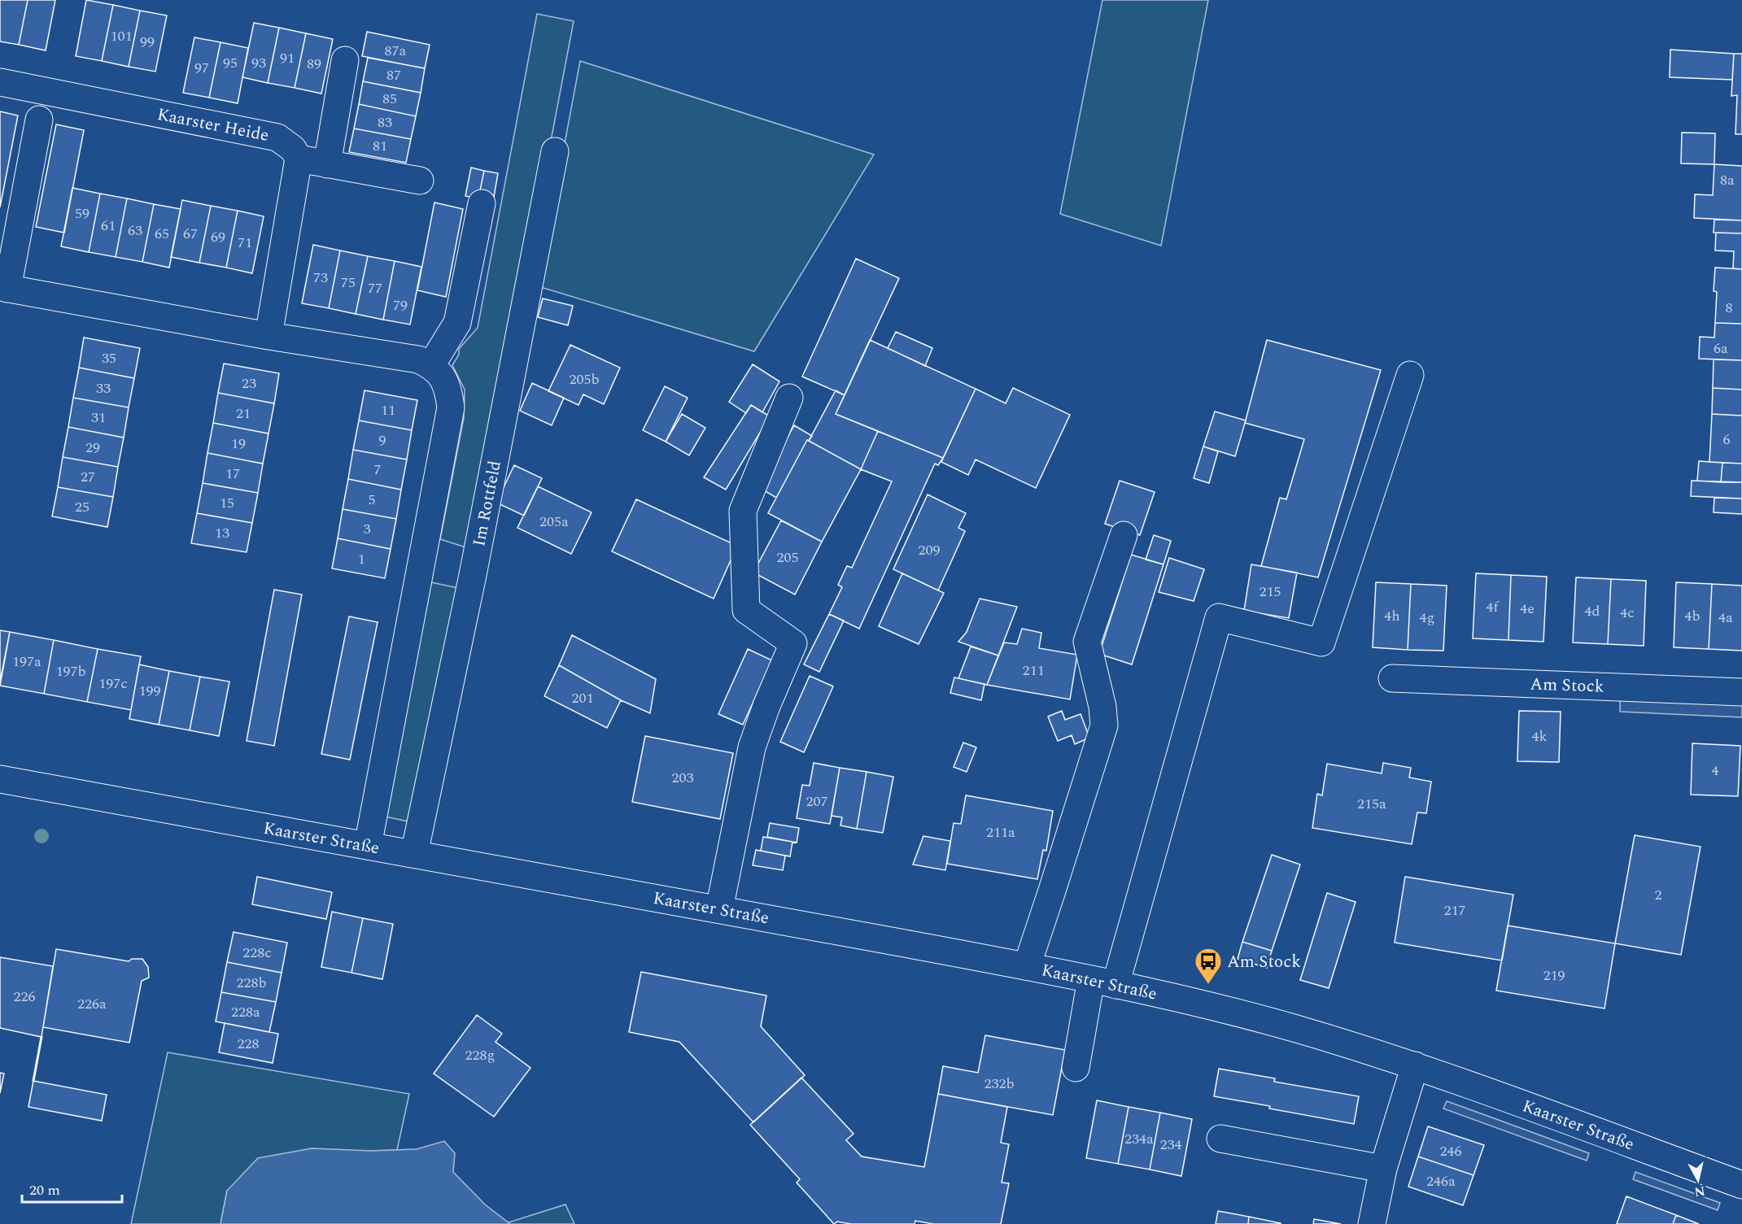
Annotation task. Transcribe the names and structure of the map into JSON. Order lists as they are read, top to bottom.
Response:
{
  "streets": {
    "street": [
      "Kaarster Heide",
      "Im Rottfeld",
      "Am Stock",
      "Kaarster Straße"
    ]
  },
  "crossings": [
    ["Im Rottfeld", "Kaarster Straße"]
  ],
  "places": {
    "bus stop": ["Am Stock"]
  },
  "house_numbers": [
    "101",
    "99",
    "87a",
    "91",
    "95",
    "93",
    "89",
    "97",
    "87",
    "85",
    "83",
    "81",
    "8a",
    "59",
    "61",
    "63",
    "65",
    "67",
    "69",
    "71",
    "73",
    "75",
    "77",
    "79",
    "8",
    "6a",
    "35",
    "205b",
    "23",
    "33",
    "11",
    "21",
    "31",
    "6",
    "9",
    "19",
    "29",
    "7",
    "17",
    "27",
    "5",
    "15",
    "25",
    "205a",
    "3",
    "13",
    "209",
    "205",
    "1",
    "215",
    "4f",
    "4e",
    "4d",
    "4c",
    "4h",
    "4b",
    "4g",
    "4a",
    "197a",
    "211",
    "197b",
    "197c",
    "199",
    "201",
    "4k",
    "4",
    "203",
    "207",
    "215a",
    "211a",
    "2",
    "217",
    "228c",
    "219",
    "228b",
    "226",
    "226a",
    "228a",
    "228",
    "228g",
    "232b",
    "234a",
    "234",
    "246",
    "246a"
  ],
  "scale_bar": "20 m",
  "north": "bottom"
}
